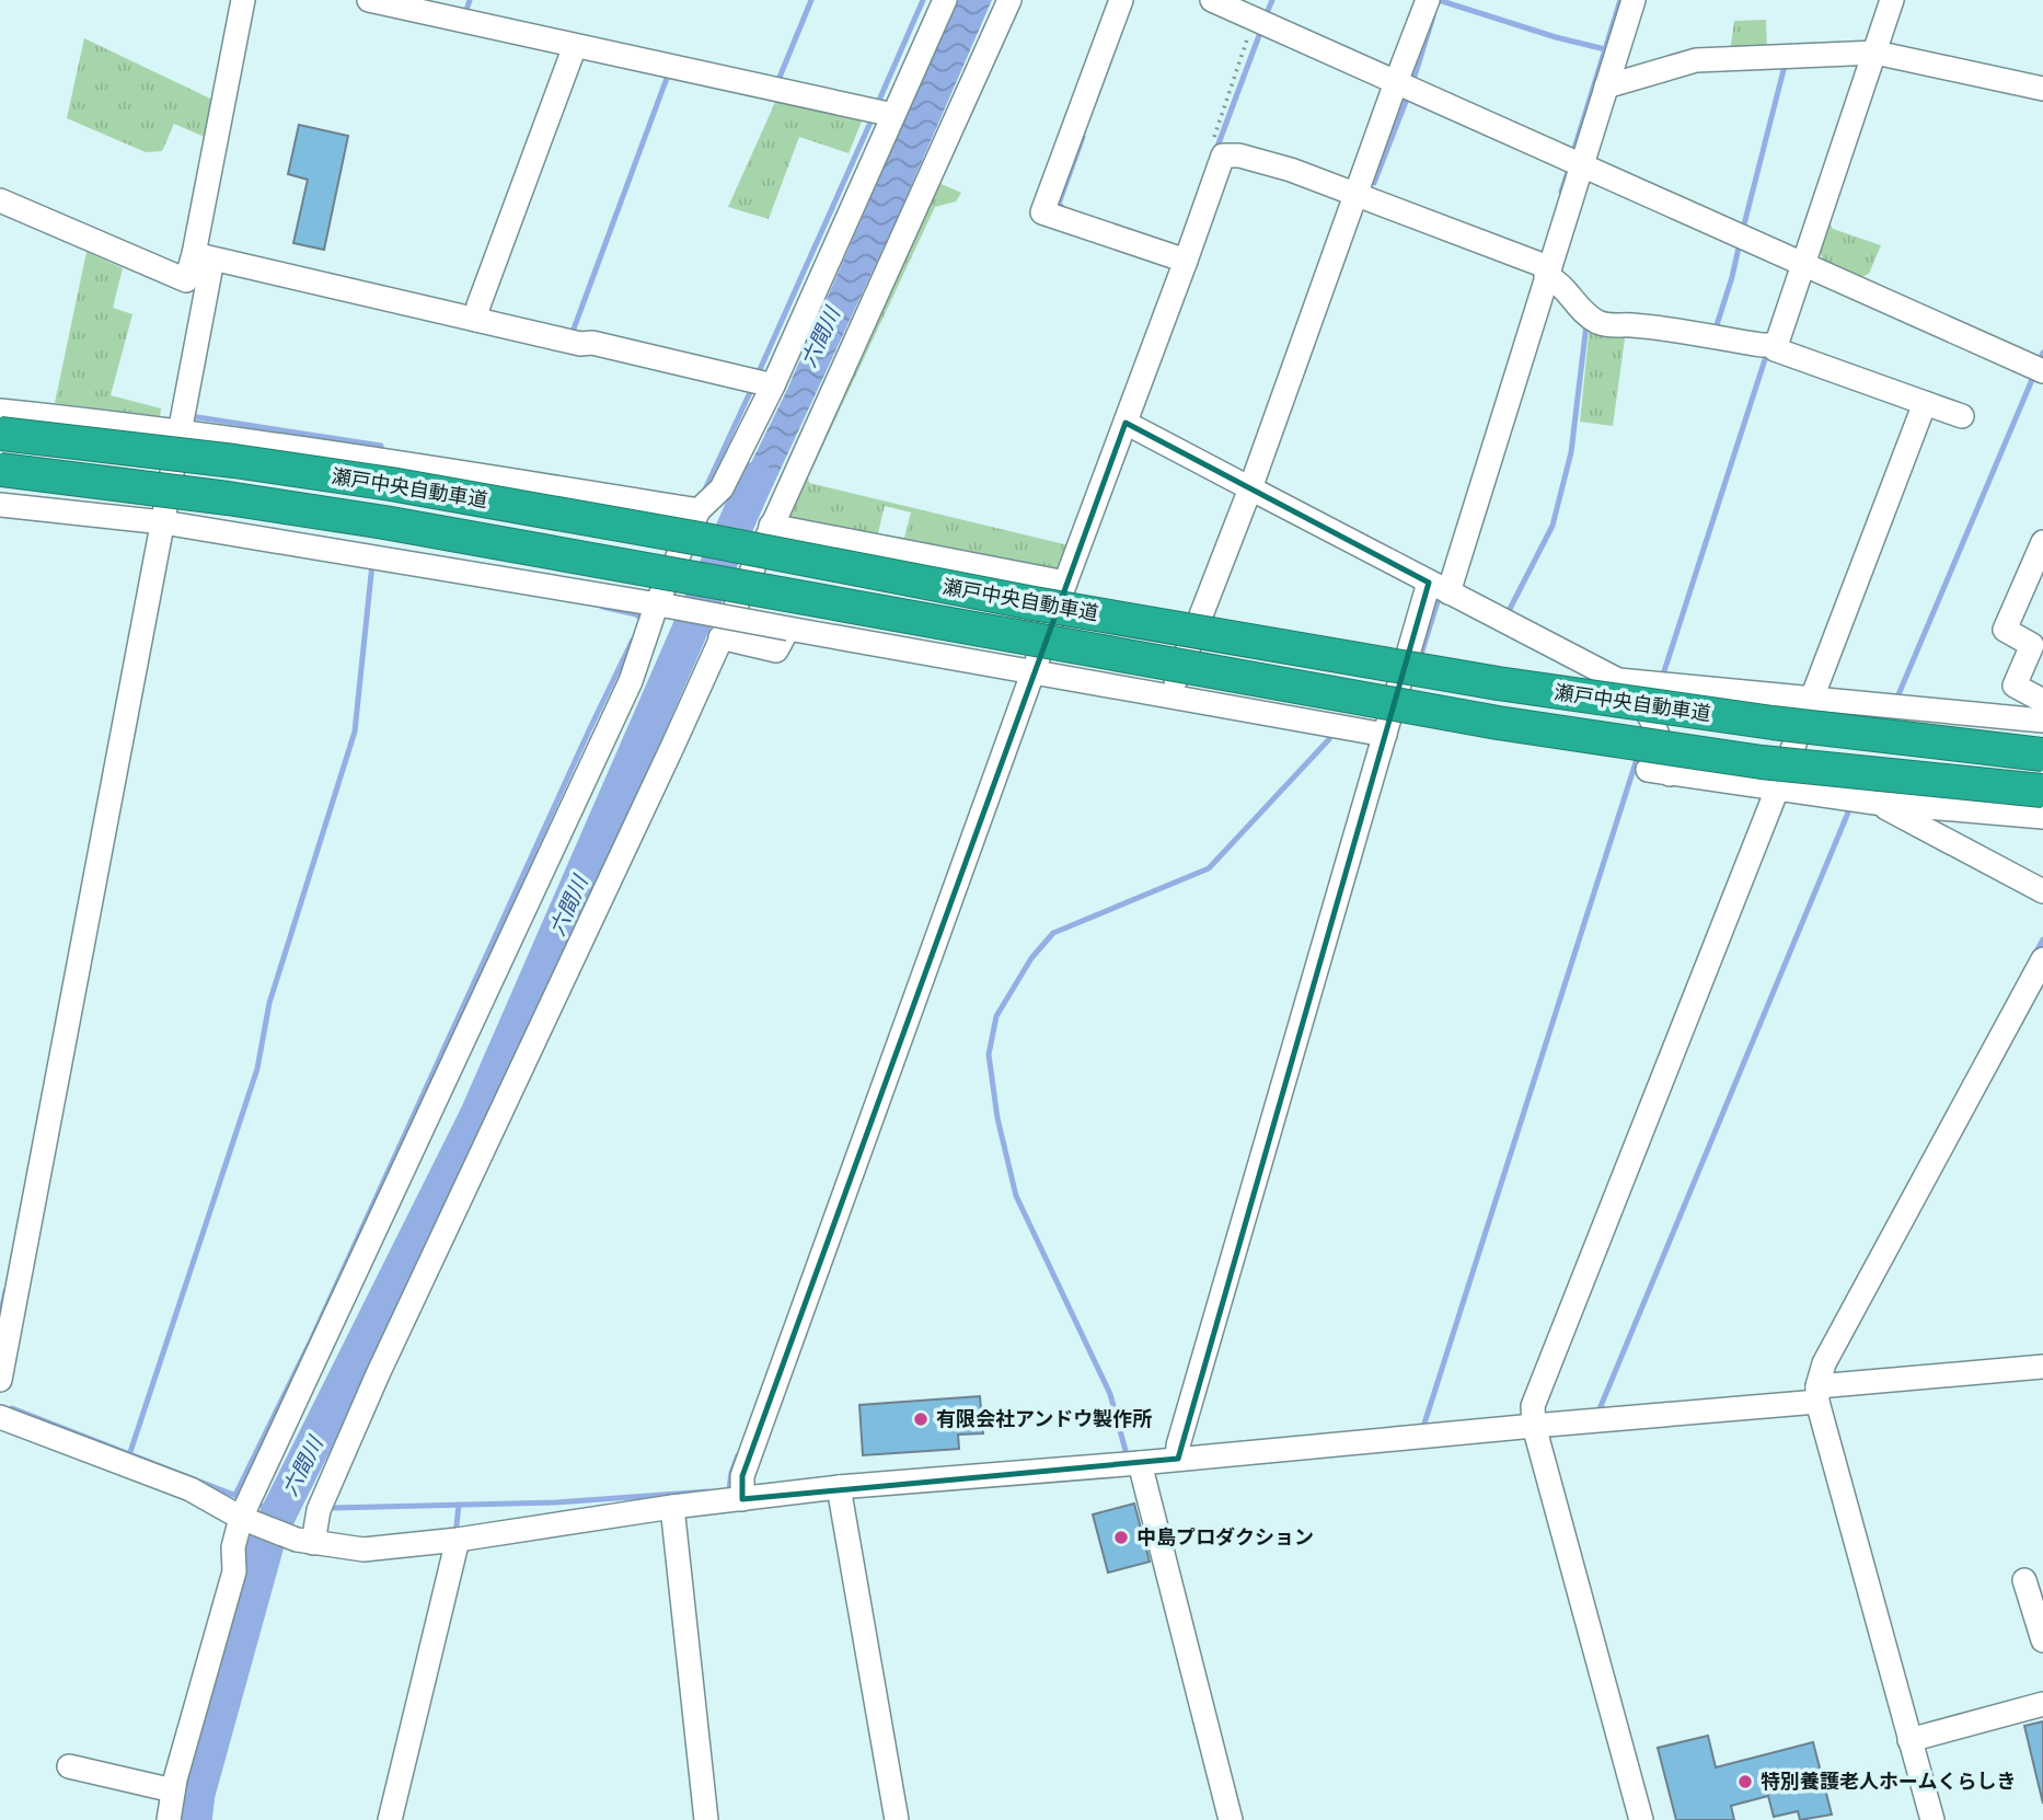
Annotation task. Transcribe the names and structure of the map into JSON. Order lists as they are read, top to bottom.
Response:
{
  "streets": {
    "highway": ["瀬戸中央自動車道"]
  },
  "water": ["六間川"],
  "places": ["有限会社アンドウ製作所", "中島プロダクション", "特別養護老人ホームくらしき"]
}
